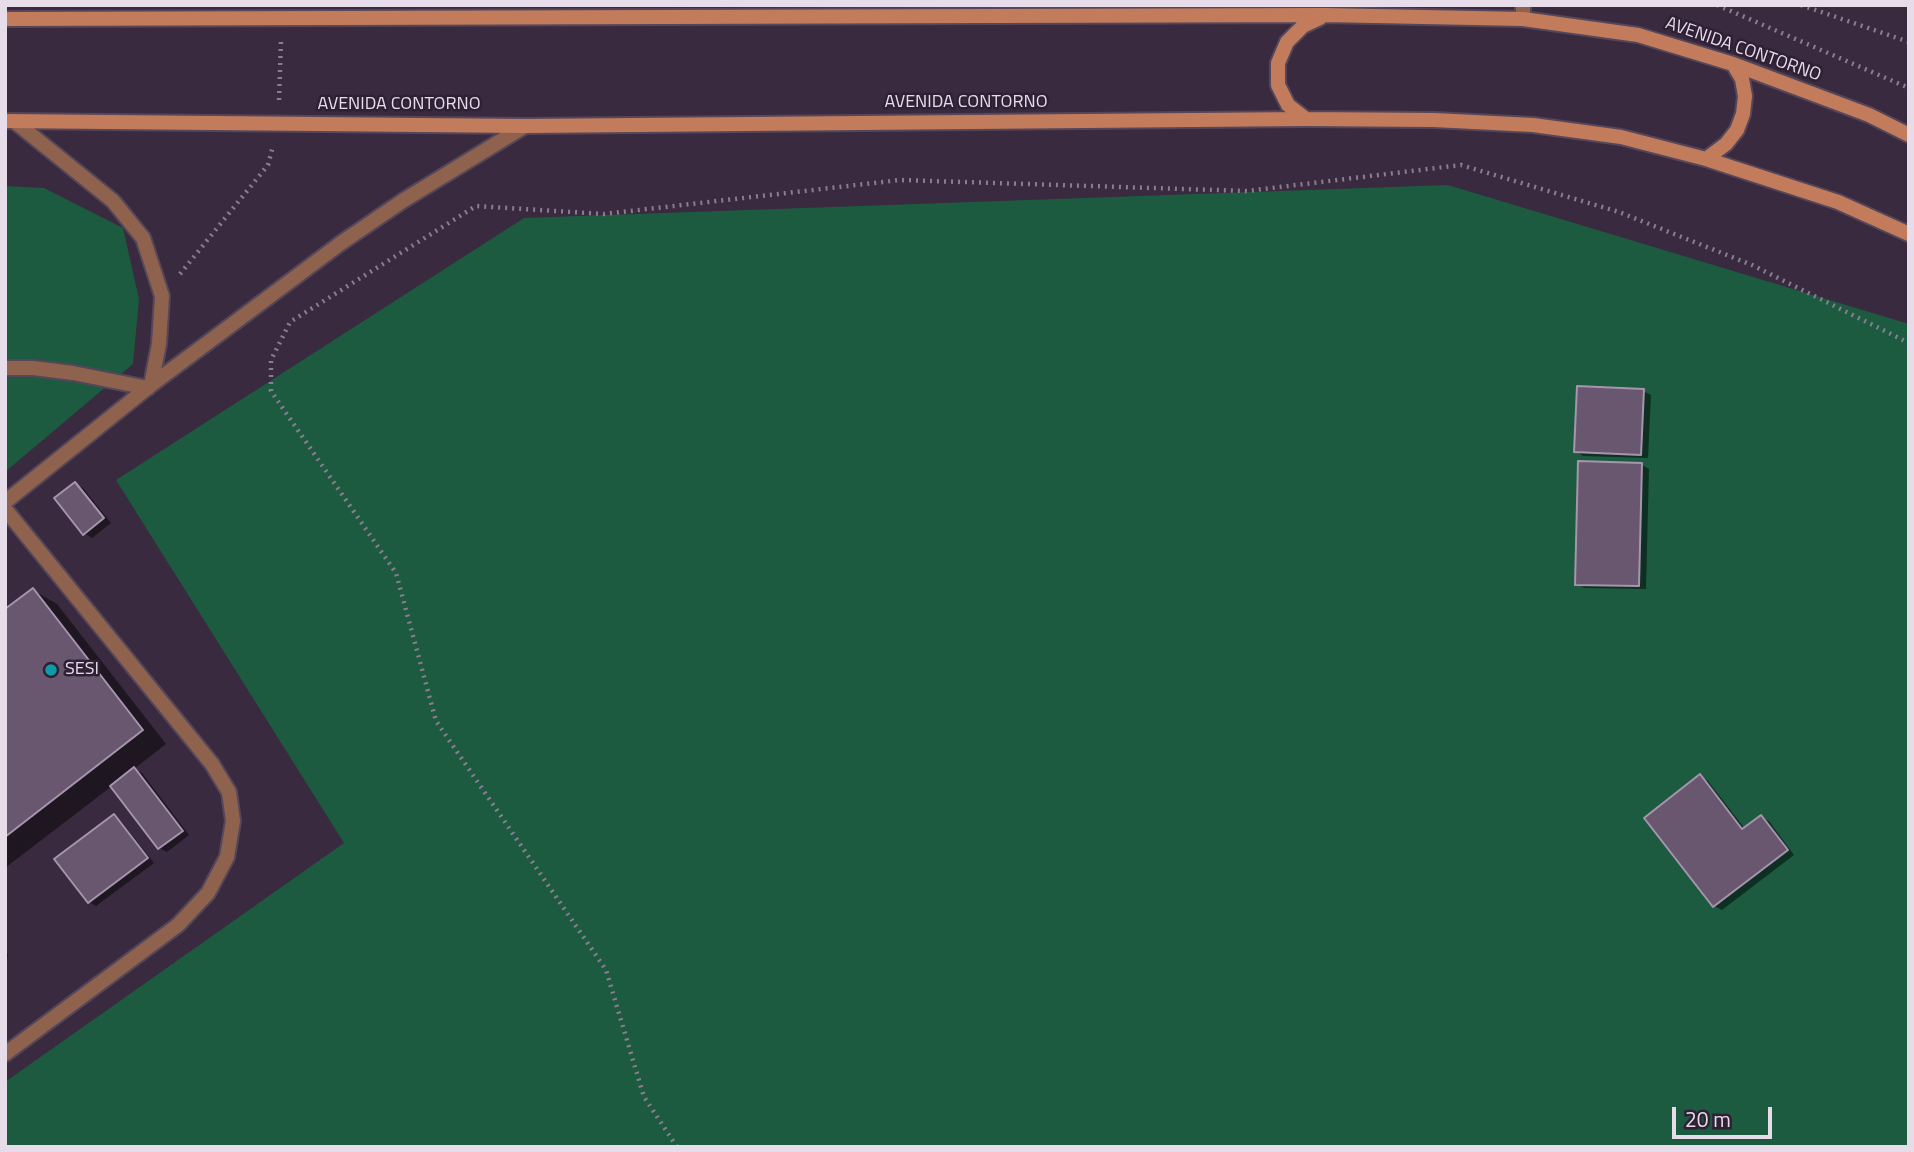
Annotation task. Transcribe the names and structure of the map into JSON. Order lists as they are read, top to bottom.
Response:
{
  "streets": {
    "main road": ["AVENIDA CONTORNO"]
  },
  "places": ["SESI"],
  "scale_bar": "20 m"
}
